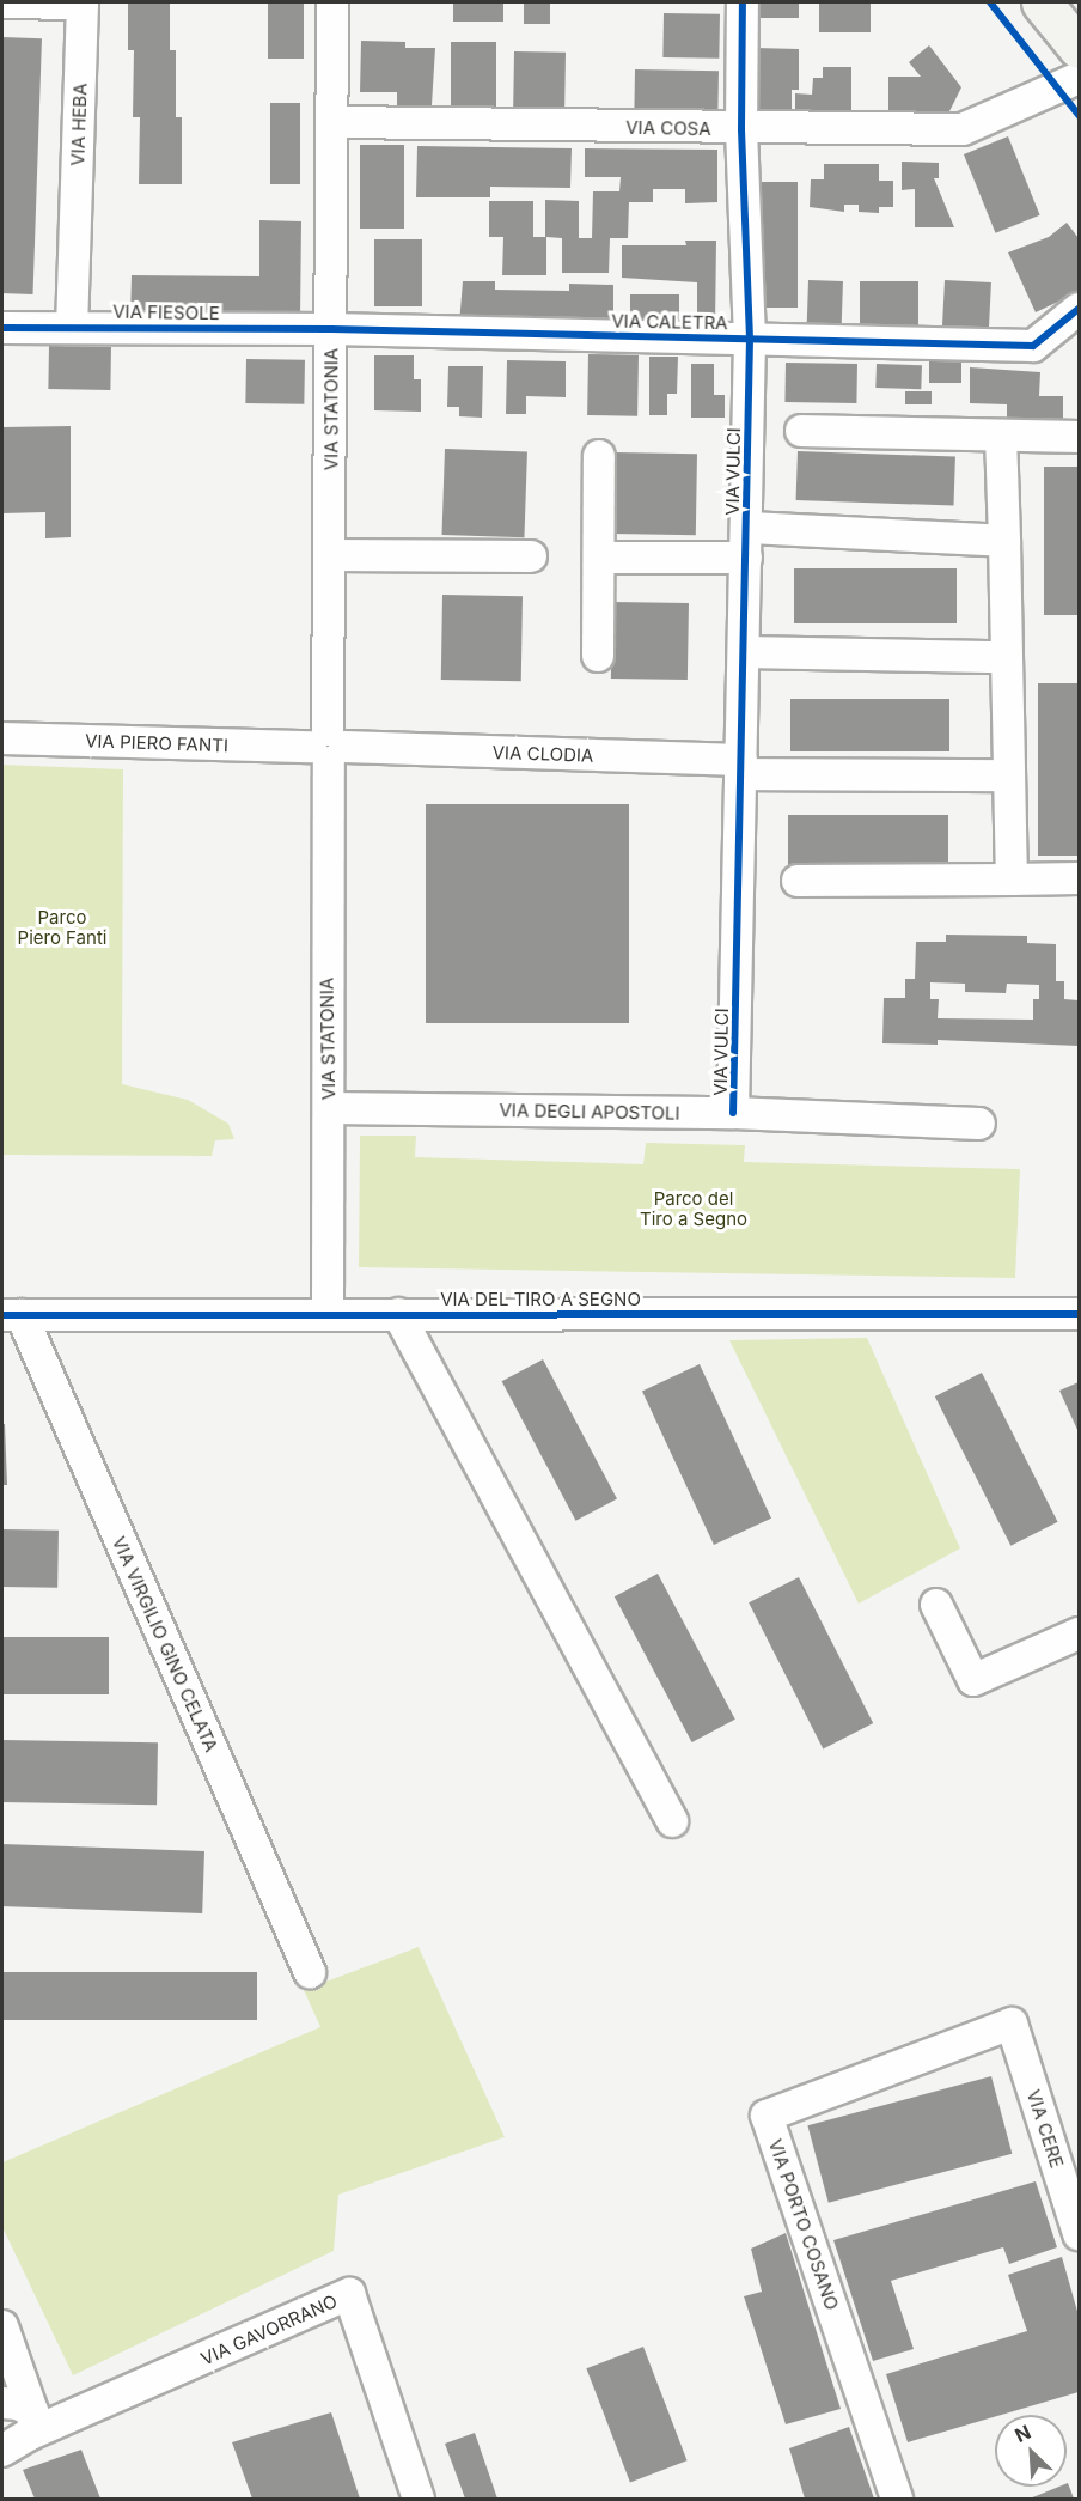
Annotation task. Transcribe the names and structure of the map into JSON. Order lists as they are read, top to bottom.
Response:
{
  "streets": {
    "street": [
      "VIA HEBA",
      "VIA COSA",
      "VIA FIESOLE",
      "VIA CALETRA",
      "VIA STATONIA",
      "VIA VULCI",
      "VIA PIERO FANTI",
      "VIA CLODIA",
      "VIA DEGLI APOSTOLI",
      "VIA DEL TIRO A SEGNO",
      "VIA VIRGILIO GINO CELATA",
      "VIA CERE",
      "VIA PORTO COSANO",
      "VIA GAVORRANO"
    ]
  },
  "crossings": [
    ["VIA HEBA", "VIA FIESOLE"],
    ["VIA COSA", "VIA STATONIA"],
    ["VIA COSA", "VIA VULCI"],
    ["VIA FIESOLE", "VIA CALETRA"],
    ["VIA FIESOLE", "VIA STATONIA"],
    ["VIA CALETRA", "VIA STATONIA"],
    ["VIA CALETRA", "VIA VULCI"],
    ["VIA STATONIA", "VIA PIERO FANTI"],
    ["VIA STATONIA", "VIA CLODIA"],
    ["VIA STATONIA", "VIA DEGLI APOSTOLI"],
    ["VIA STATONIA", "VIA DEL TIRO A SEGNO"],
    ["VIA VULCI", "VIA CLODIA"],
    ["VIA VULCI", "VIA DEGLI APOSTOLI"],
    ["VIA PIERO FANTI", "VIA CLODIA"],
    ["VIA DEL TIRO A SEGNO", "VIA VIRGILIO GINO CELATA"],
    ["VIA CERE", "VIA PORTO COSANO"]
  ],
  "parks": ["Parco Piero Fanti", "Parco del Tiro a Segno"],
  "north": "top left"
}
